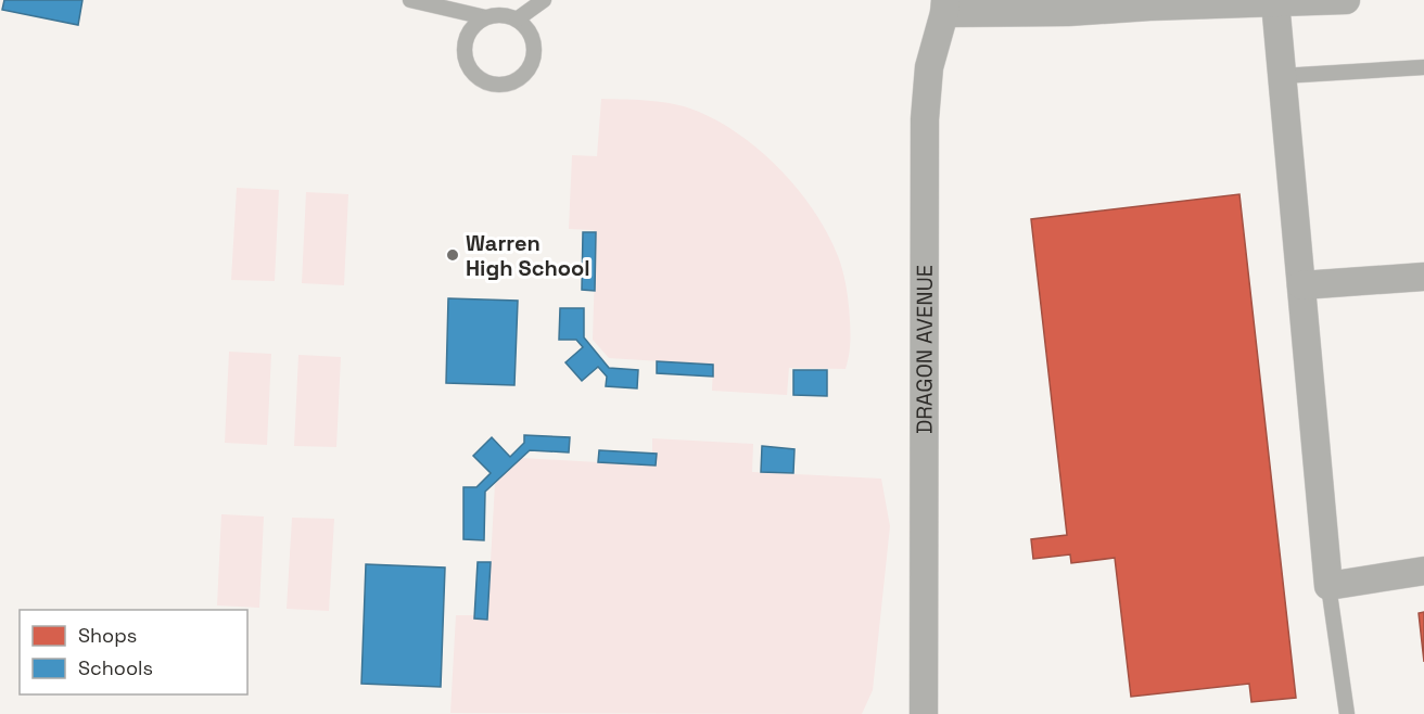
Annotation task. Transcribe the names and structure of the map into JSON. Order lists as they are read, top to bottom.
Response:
{
  "streets": {
    "street": ["DRAGON AVENUE"]
  },
  "places": ["Warren High School"],
  "legend": ["Shops", "Schools"]
}
